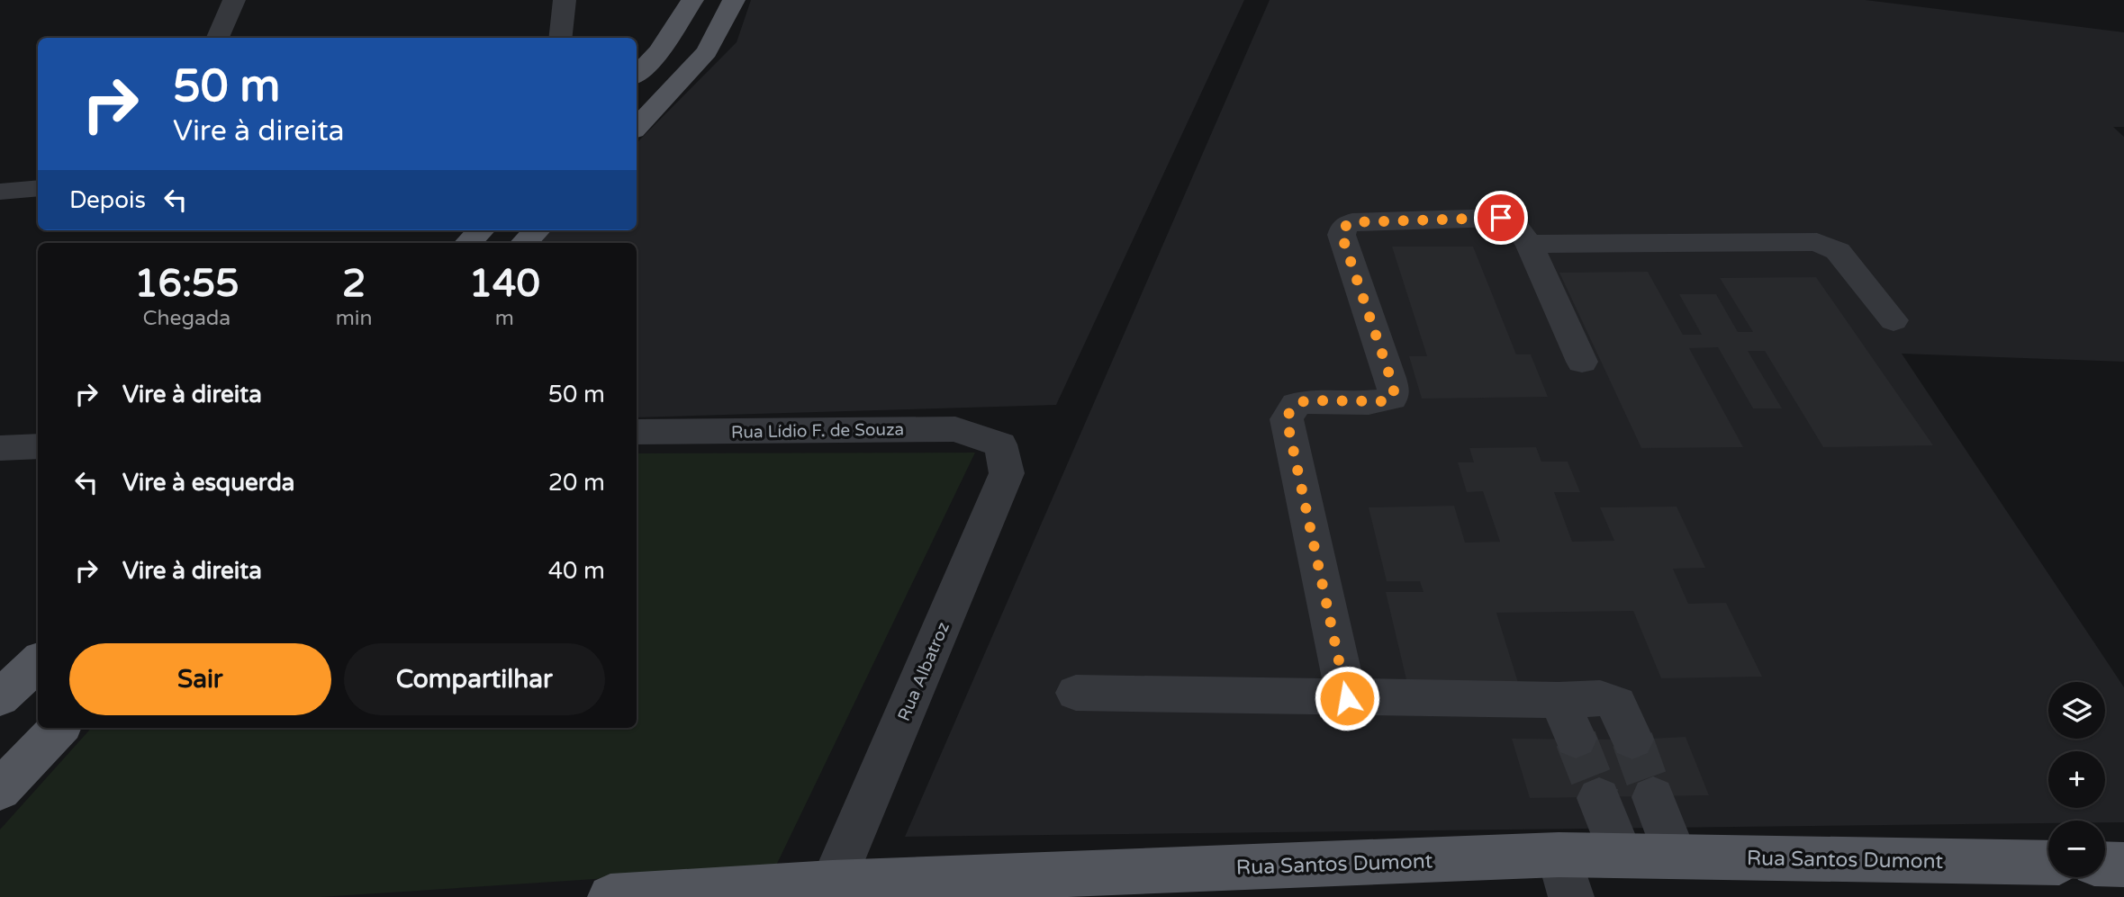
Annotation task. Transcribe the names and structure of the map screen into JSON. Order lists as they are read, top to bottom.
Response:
{
  "streets": {
    "main road": ["Rua Santos Dumont"],
    "street": ["Rua Lídio F. de Souza", "Rua Albatroz"]
  },
  "crossings": [
    ["Rua Lídio F. de Souza", "Rua Albatroz"],
    ["Rua Albatroz", "Rua Santos Dumont"]
  ],
  "page": {
    "turn": ["50 m", "Vire à direita"],
    "then": "Depois",
    "eta": [
      "16:55",
      "Chegada",
      "2",
      "min",
      "140",
      "m"
    ],
    "list": [
      {
        "name": "Vire à direita",
        "value": "50 m"
      },
      {
        "name": "Vire à esquerda",
        "value": "20 m"
      },
      {
        "name": "Vire à direita",
        "value": "40 m"
      }
    ],
    "buttons": ["Sair", "Compartilhar"],
    "map_buttons": ["+", "−"]
  }
}
